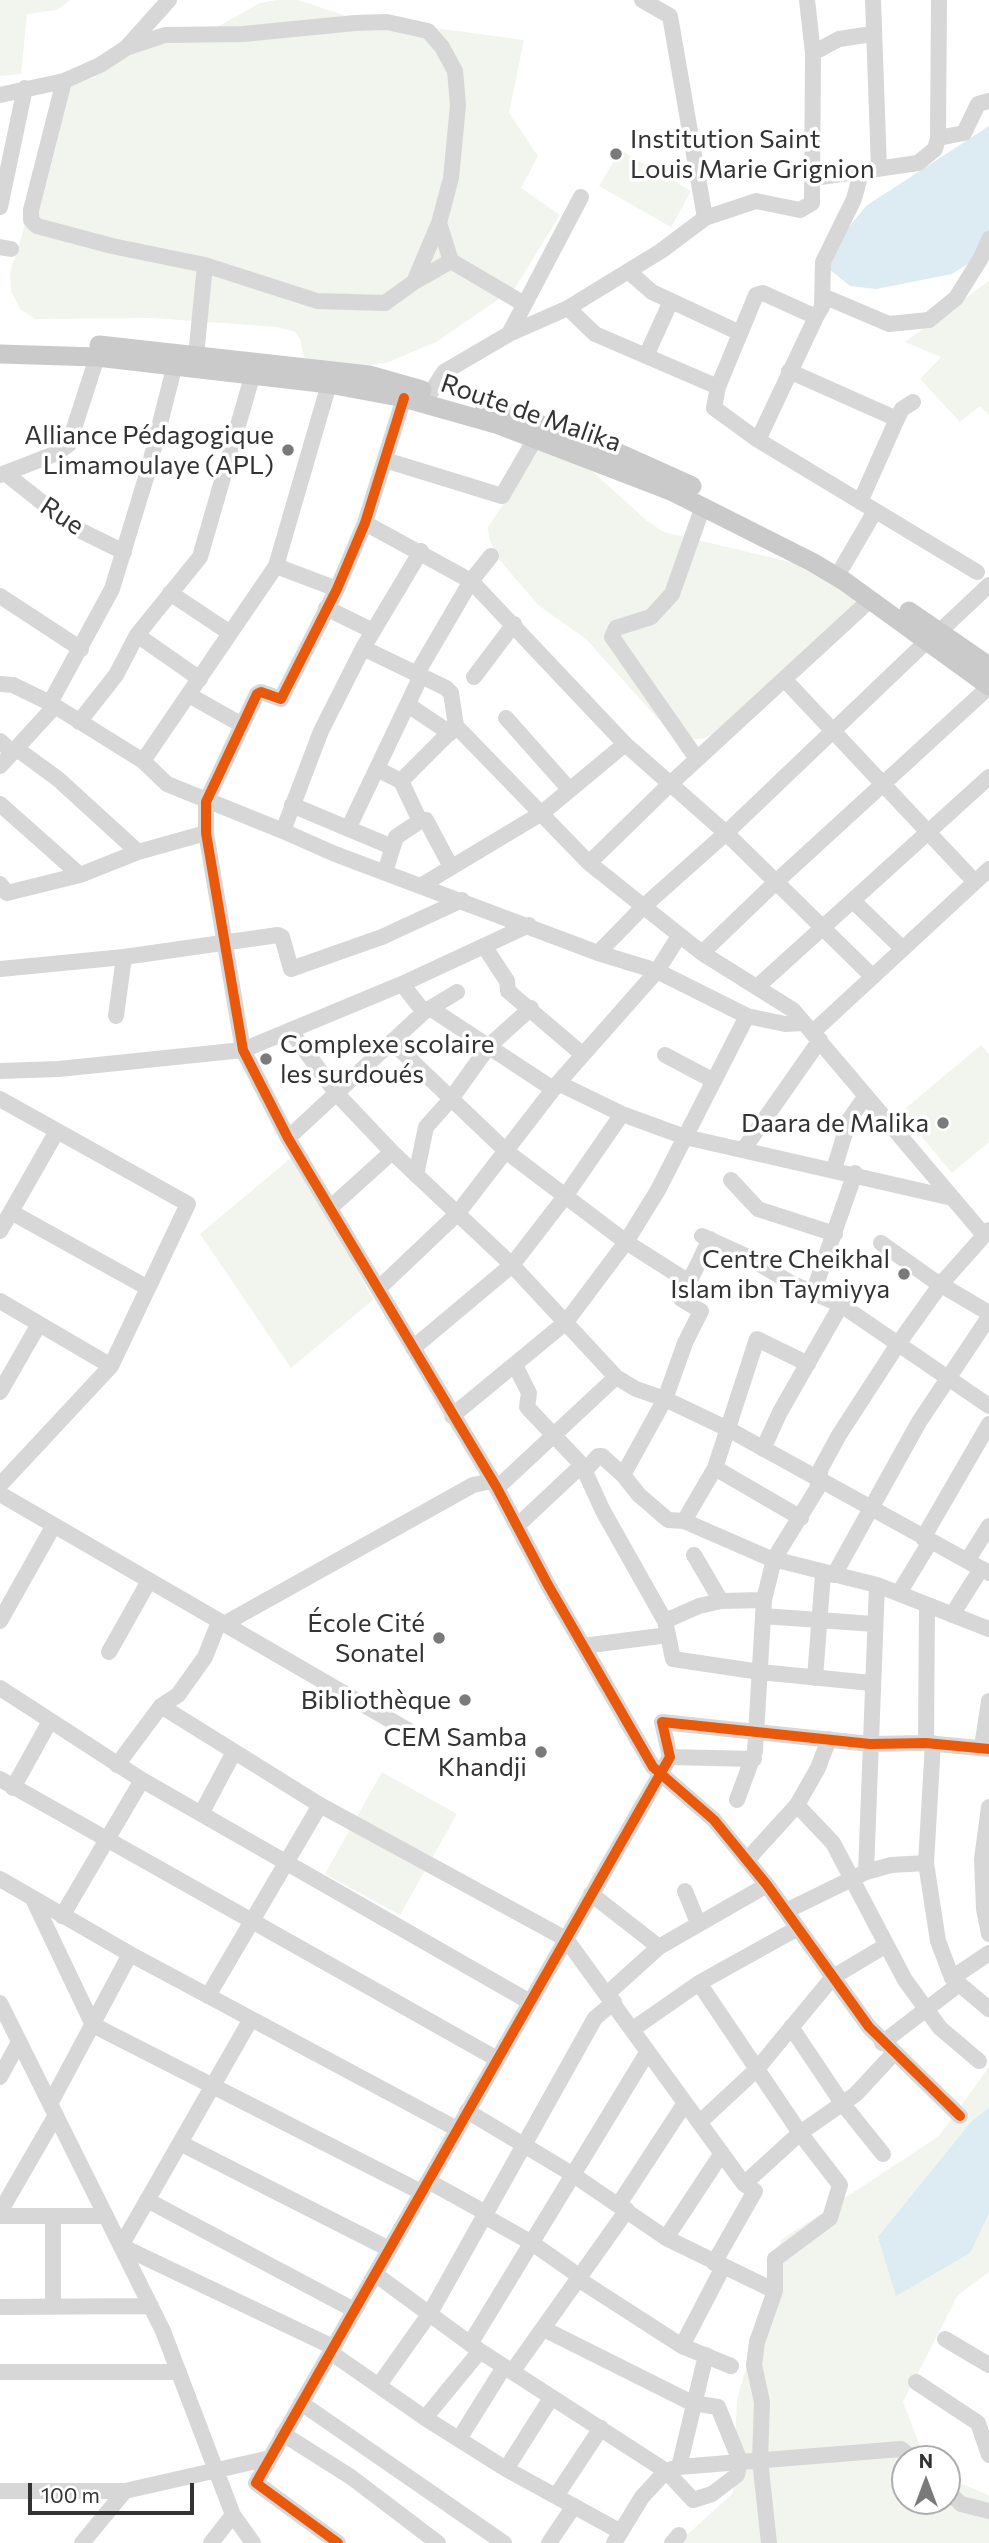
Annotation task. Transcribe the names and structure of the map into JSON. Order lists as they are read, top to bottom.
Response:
{
  "streets": {
    "main road": ["Route de Malika"],
    "street": ["Rue"]
  },
  "places": [
    "Institution Saint Louis Marie Grignion",
    "Alliance Pédagogique Limamoulaye (APL)",
    "Complexe scolaire les surdoués",
    "Daara de Malika",
    "Centre Cheikhal Islam ibn Taymiyya",
    "École Cité Sonatel",
    "Bibliothèque",
    "CEM Samba Khandji"
  ],
  "scale_bar": "100 m",
  "north": "top"
}
